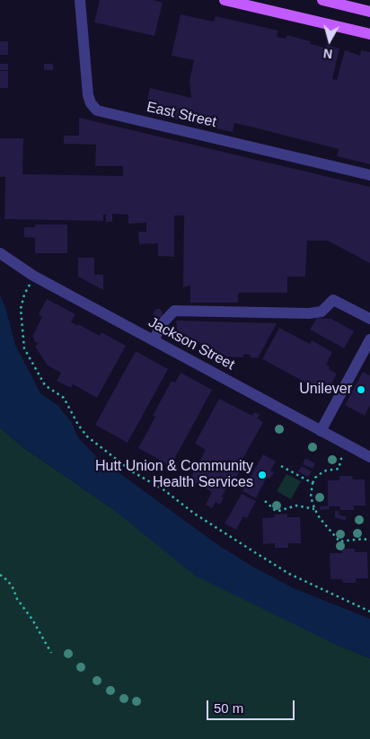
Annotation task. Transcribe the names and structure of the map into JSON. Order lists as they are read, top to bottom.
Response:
{
  "streets": {
    "street": ["East Street", "Jackson Street"]
  },
  "places": ["Unilever", "Hutt Union & Community Health Services"],
  "scale_bar": "50 m",
  "north": "bottom"
}
